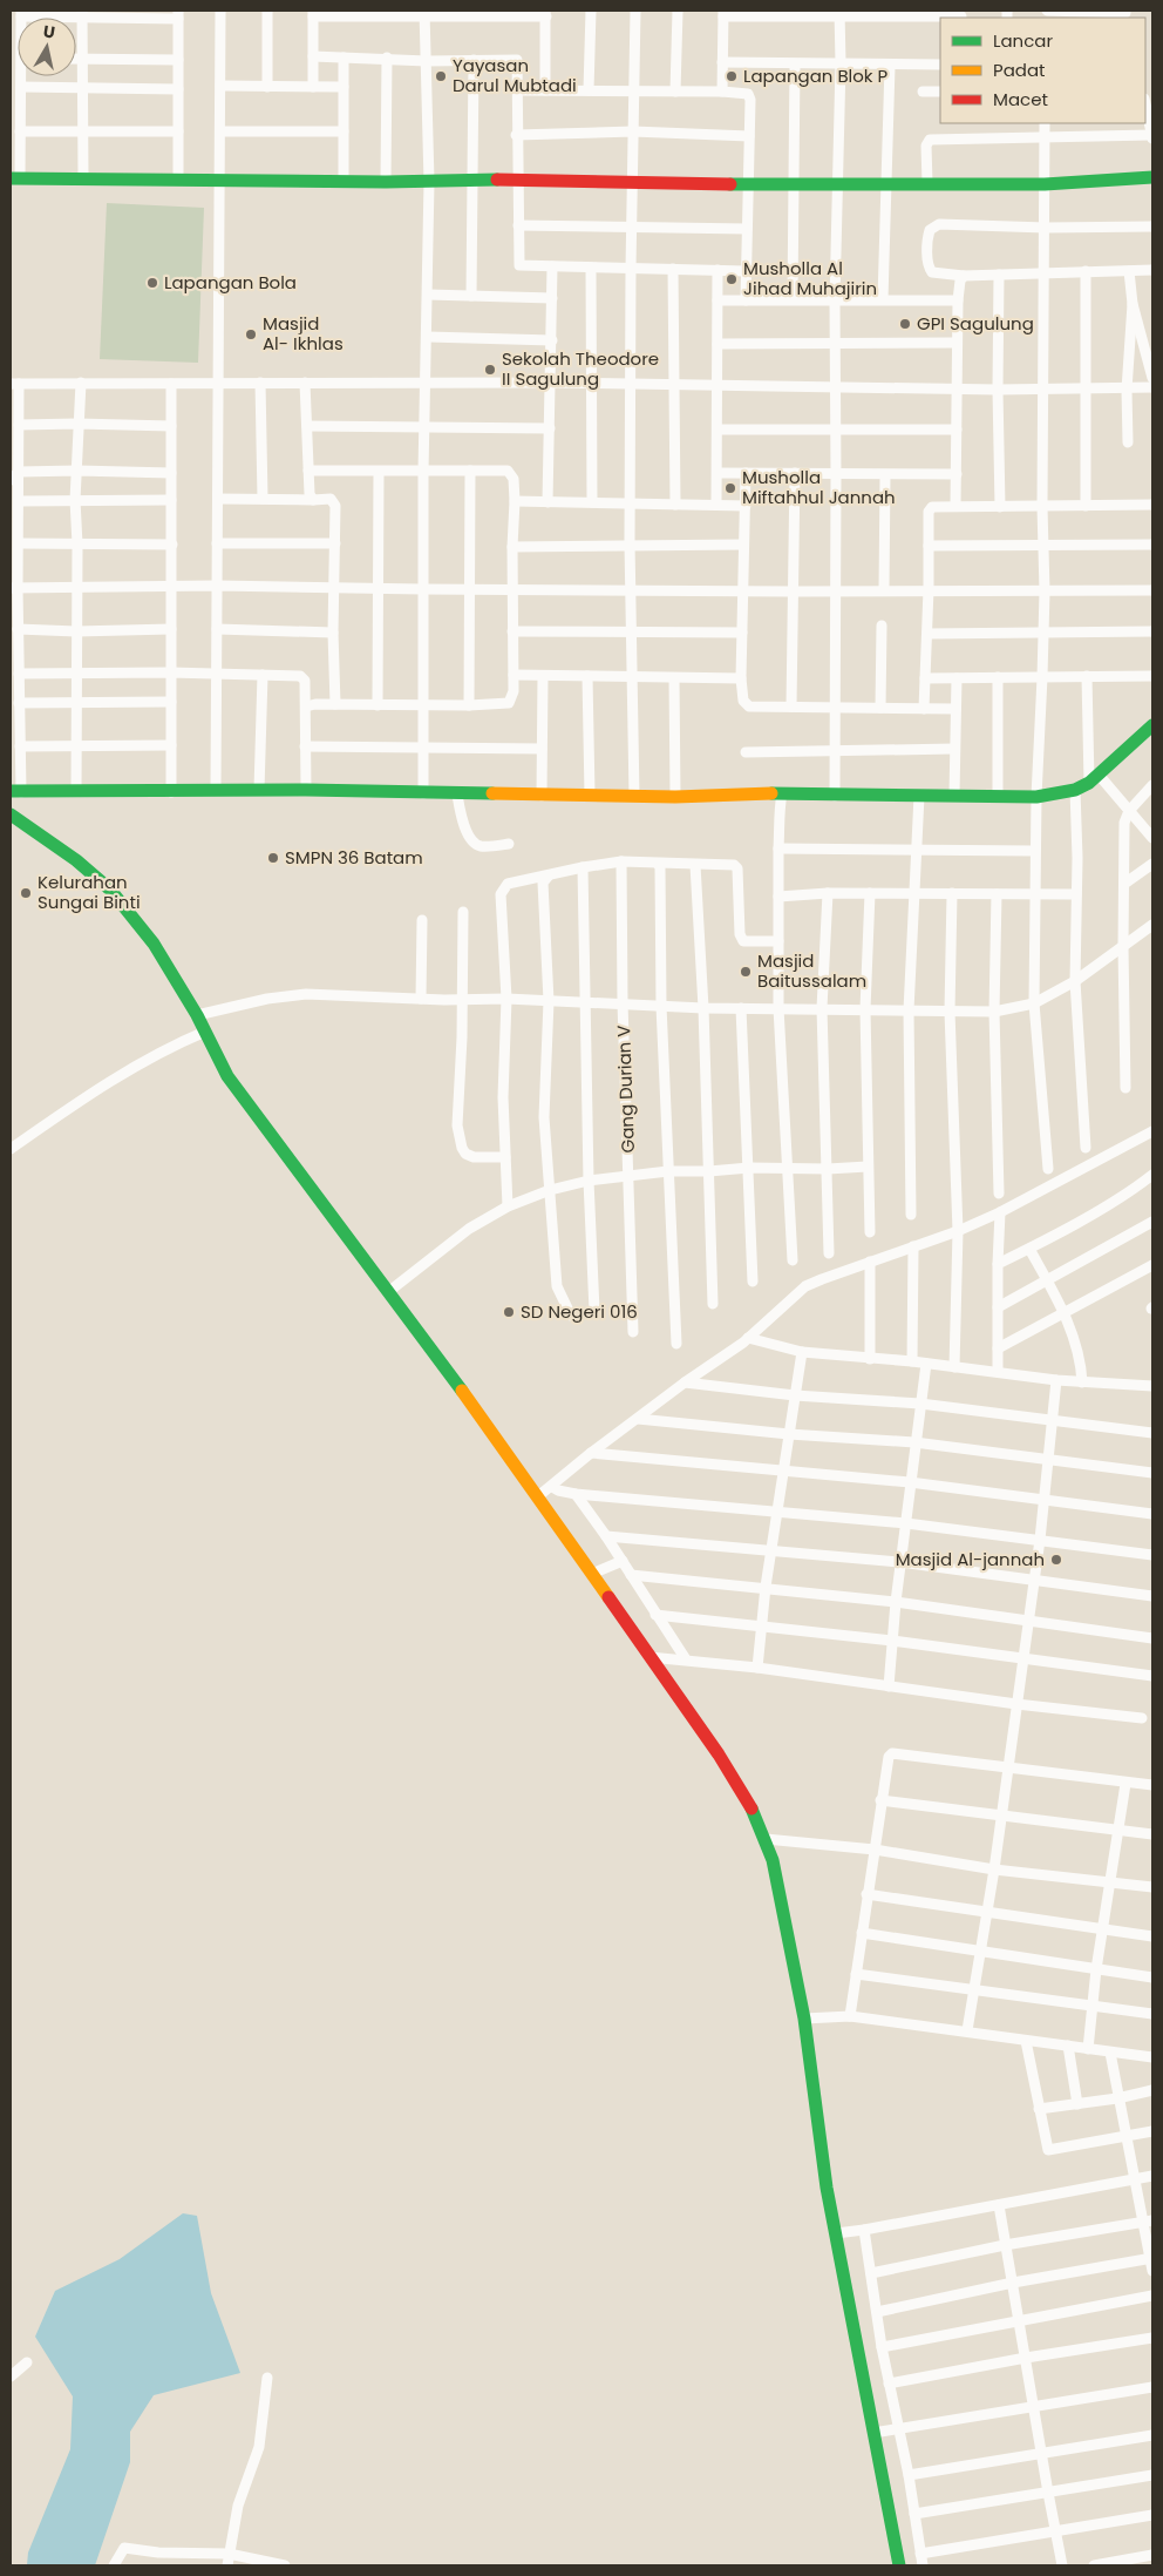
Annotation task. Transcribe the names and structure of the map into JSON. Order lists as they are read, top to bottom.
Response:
{
  "streets": {
    "street": ["Gang Durian V"]
  },
  "places": [
    "Yayasan Darul Mubtadi",
    "Lapangan Blok P",
    "Musholla Al Jihad Muhajirin",
    "Lapangan Bola",
    "GPI Sagulung",
    "Masjid Al- Ikhlas",
    "Sekolah Theodore II Sagulung",
    "Musholla Miftahhul Jannah",
    "SMPN 36 Batam",
    "Kelurahan Sungai Binti",
    "Masjid Baitussalam",
    "SD Negeri 016",
    "Masjid Al-jannah"
  ],
  "legend": ["Lancar", "Padat", "Macet"],
  "north": "top"
}
